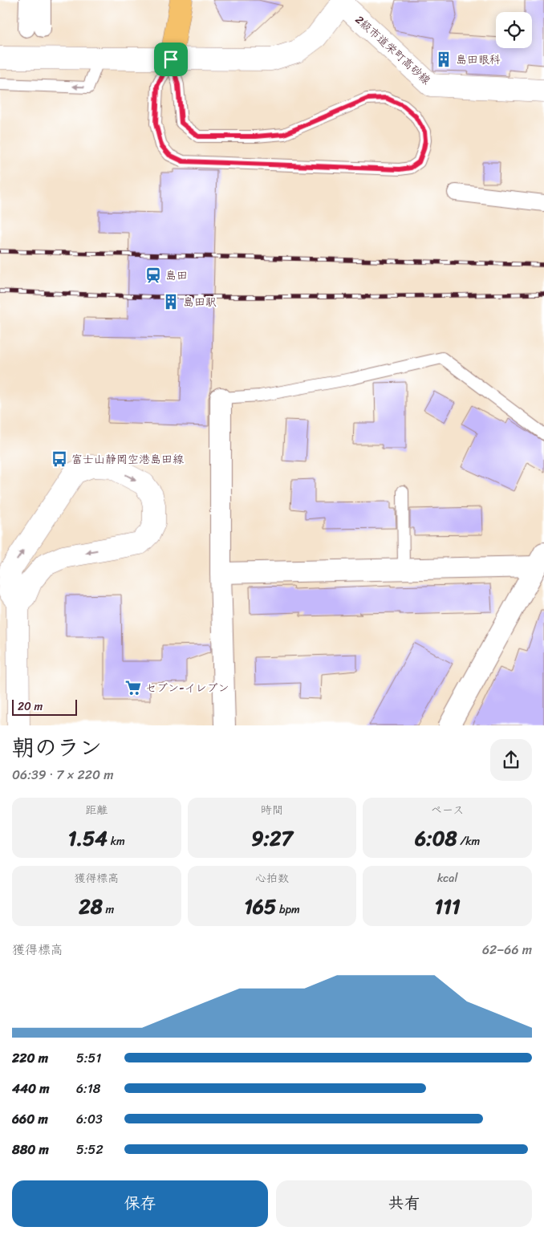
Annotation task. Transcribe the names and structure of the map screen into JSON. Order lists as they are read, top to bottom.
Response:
{
  "streets": {
    "street": ["2級市道栄町高砂線"]
  },
  "places": {
    "building": ["島田眼科", "島田駅"],
    "station": ["島田"],
    "bus stop": ["富士山静岡空港島田線"],
    "supermarket": ["セブン-イレブン"]
  },
  "scale_bar": "20 m",
  "page": {
    "scale": "20 m",
    "heading": ["朝のラン", "06:39 · 7 × 220 m"],
    "stats": [
      ["距離", "1.54 km"],
      ["時間", "9:27"],
      ["ペース", "6:08 /km"],
      ["獲得標高", "28 m"],
      ["心拍数", "165 bpm"],
      ["kcal", "111"]
    ],
    "chart": ["獲得標高", "62–66 m"],
    "list": [
      {
        "name": "220 m",
        "note": "5:51"
      },
      {
        "name": "440 m",
        "note": "6:18"
      },
      {
        "name": "660 m",
        "note": "6:03"
      },
      {
        "name": "880 m",
        "note": "5:52"
      }
    ],
    "buttons": ["保存", "共有"]
  }
}
